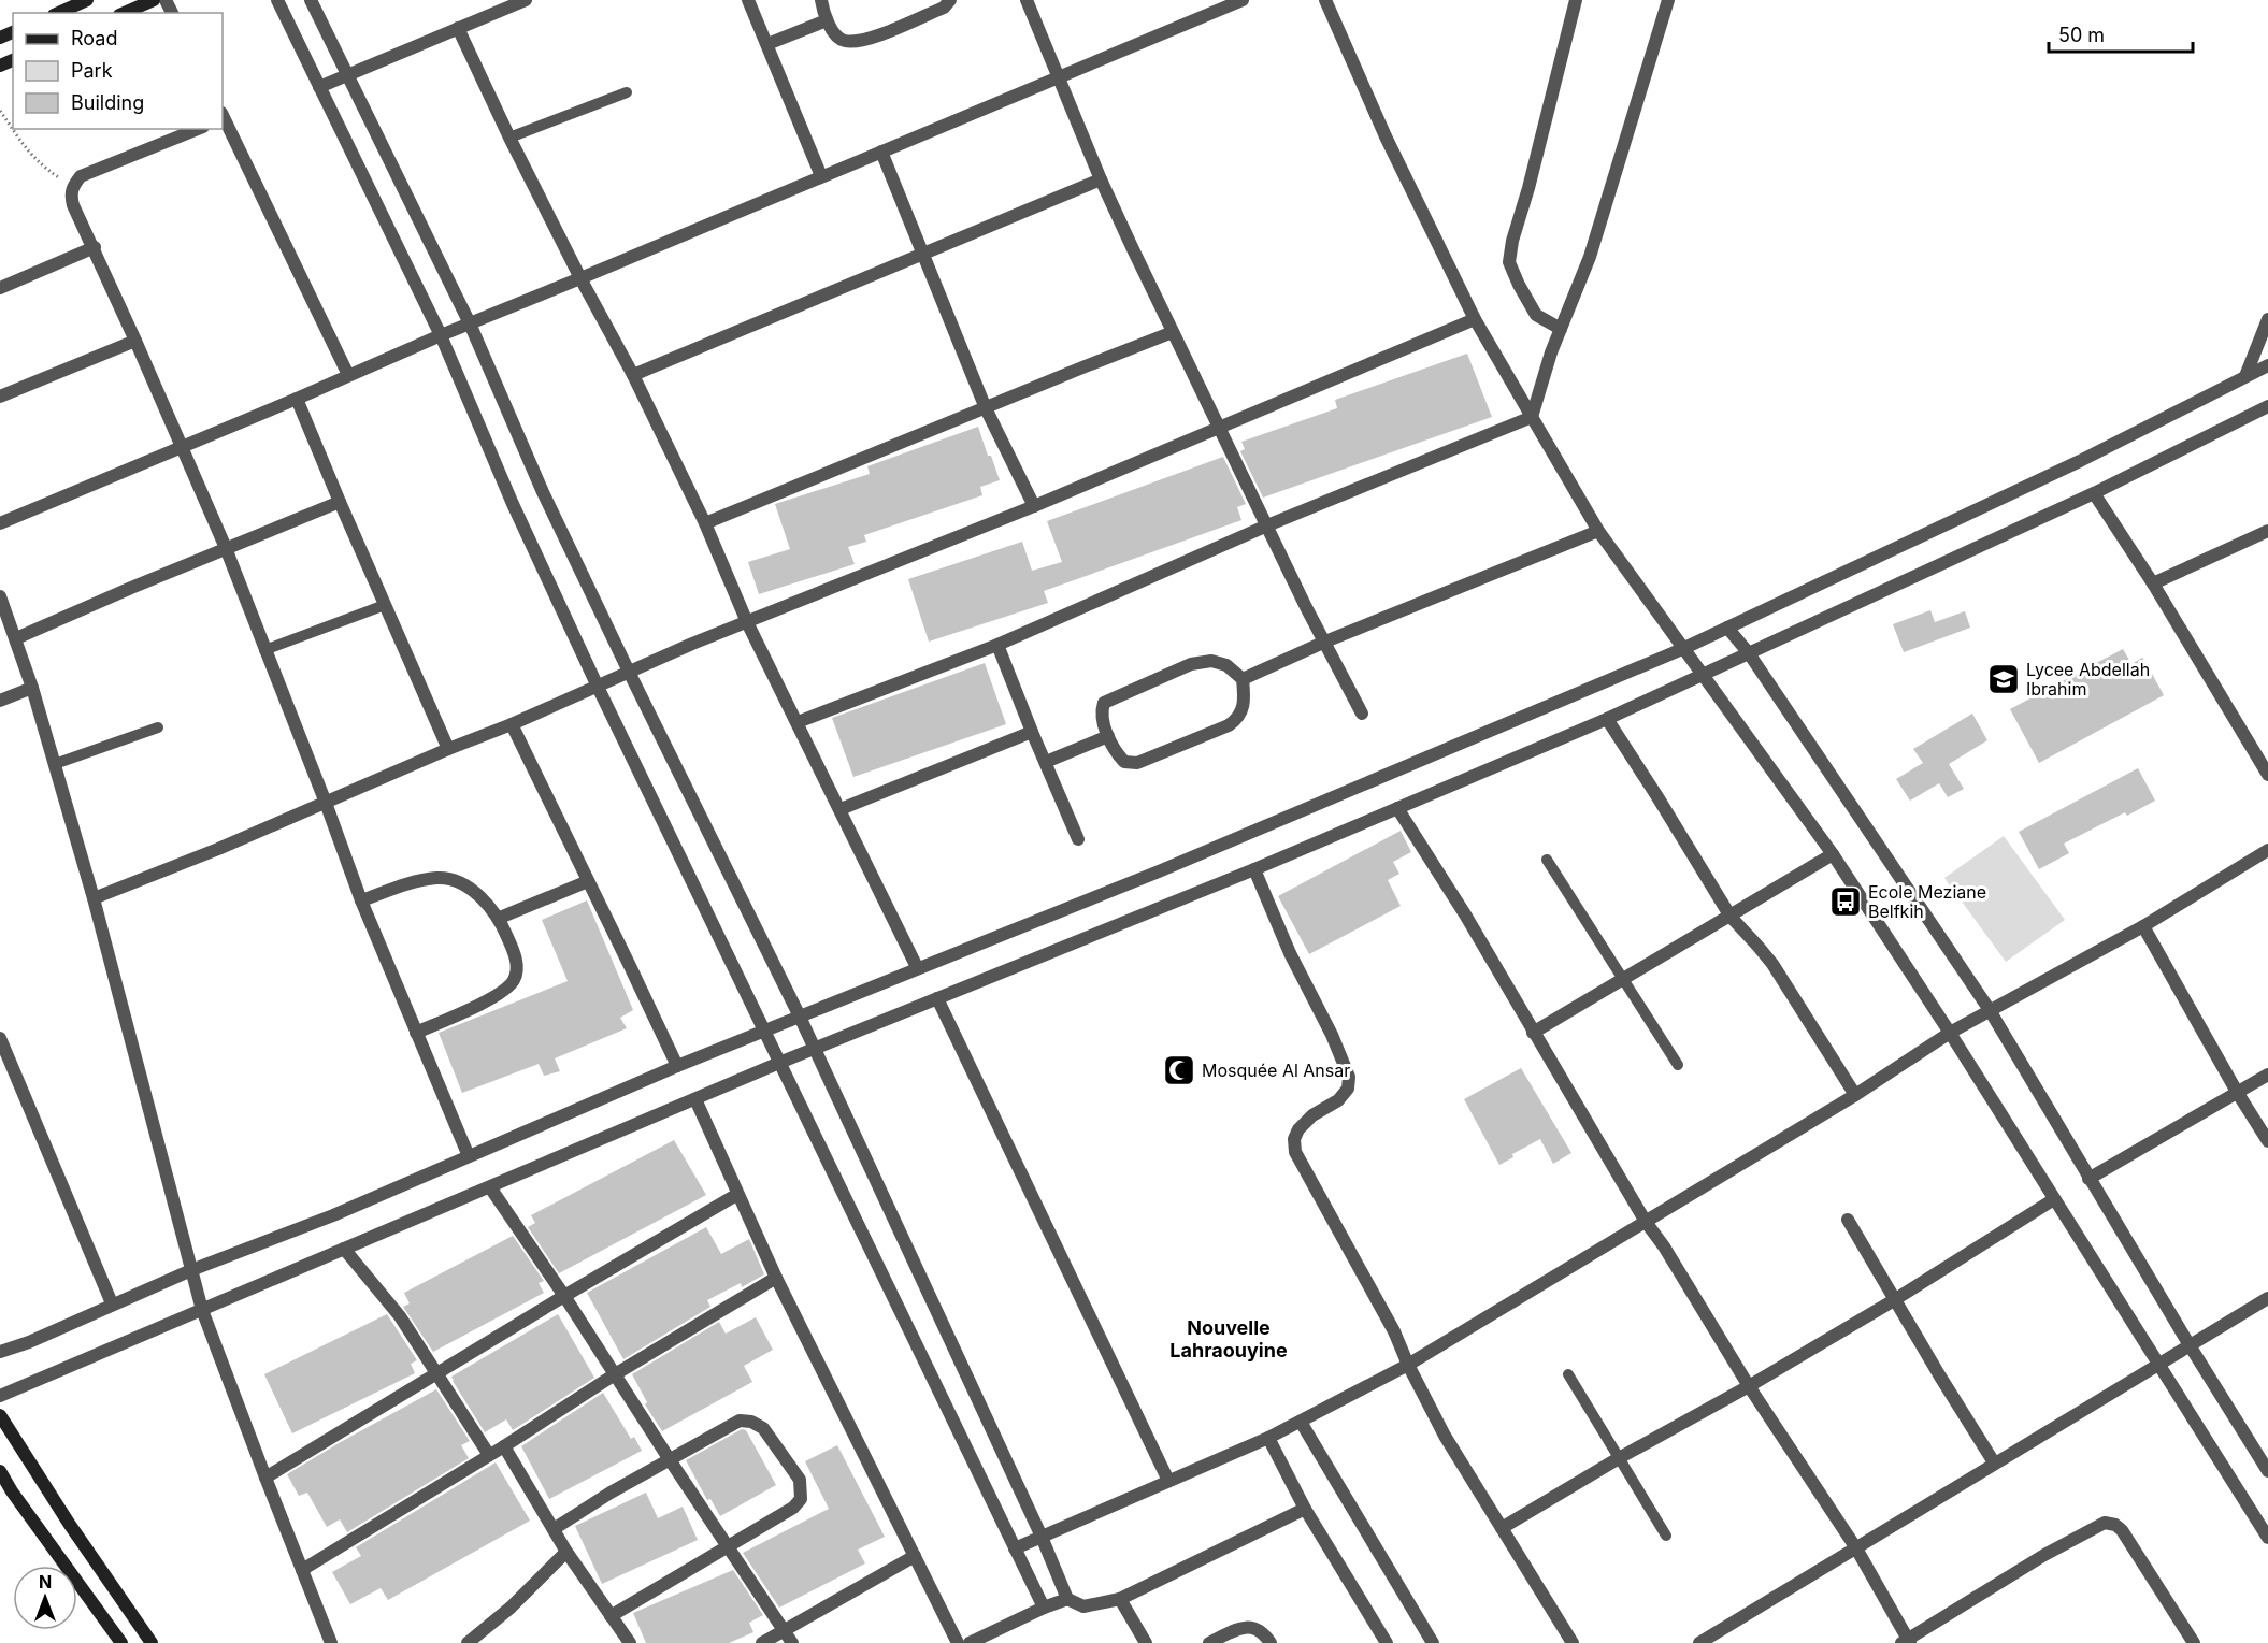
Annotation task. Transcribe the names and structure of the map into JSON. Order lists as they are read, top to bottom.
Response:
{
  "districts": ["Nouvelle Lahraouyine"],
  "places": {
    "school or university": ["Lycee Abdellah Ibrahim"],
    "bus stop": ["Ecole Meziane Belfkih"],
    "mosque": ["Mosquée Al Ansar"]
  },
  "legend": ["Road", "Park", "Building"],
  "scale_bar": "50 m",
  "north": "top"
}
